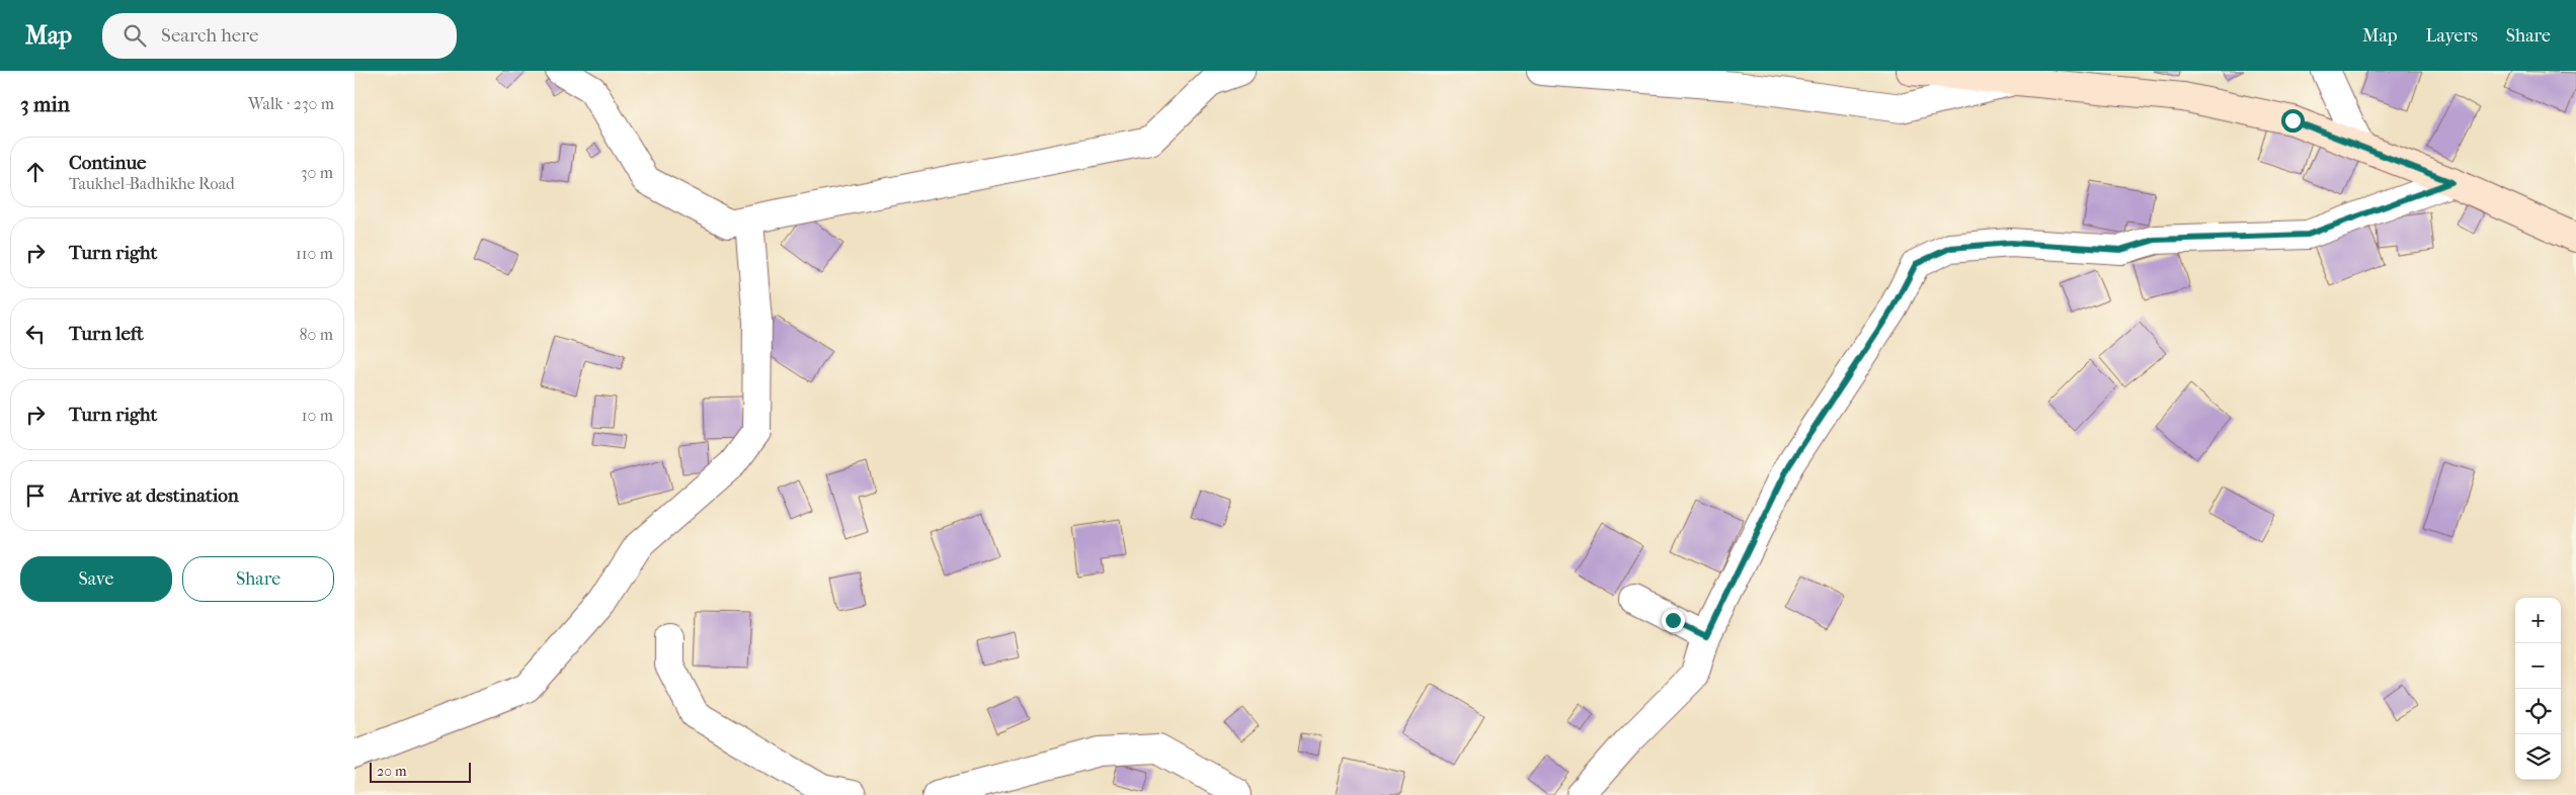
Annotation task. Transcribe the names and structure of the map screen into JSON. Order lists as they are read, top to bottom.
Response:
{
  "scale_bar": "20 m",
  "page": {
    "header": "Map",
    "search": "Search here",
    "nav": ["Map", "Layers", "Share"],
    "heading": ["3 min", "Walk · 230 m"],
    "list": [
      ["Continue", "Taukhel-Badhikhe Road", "30 m"],
      ["Turn right", "110 m"],
      ["Turn left", "80 m"],
      ["Turn right", "10 m"],
      "Arrive at destination"
    ],
    "buttons": ["Save", "Share"],
    "map_buttons": ["+", "−"],
    "scale": "20 m"
  }
}
